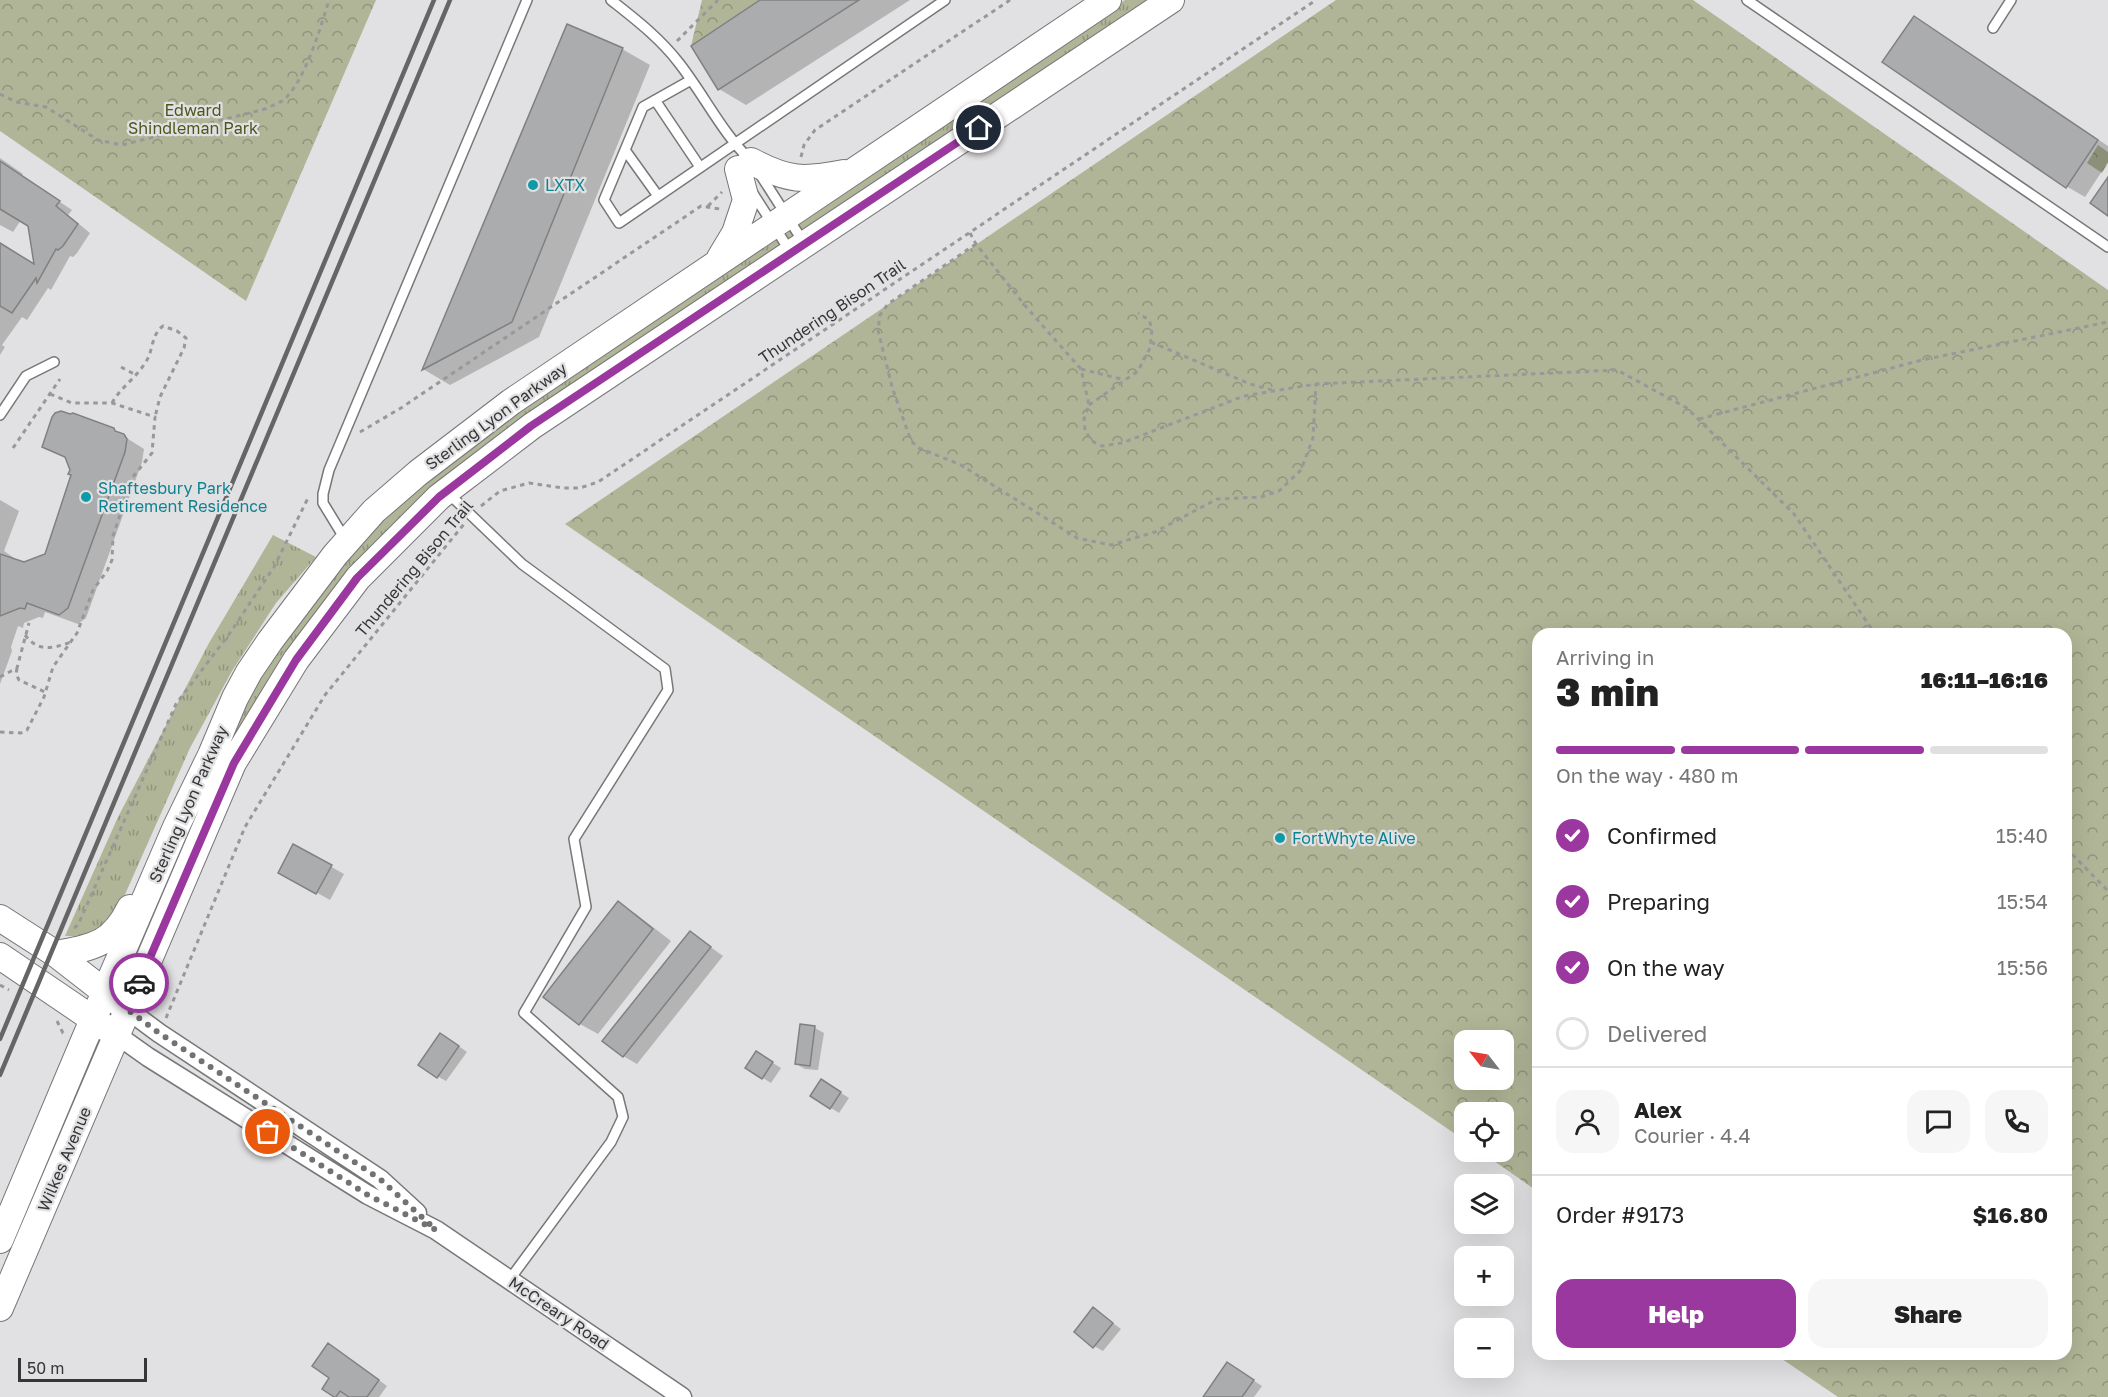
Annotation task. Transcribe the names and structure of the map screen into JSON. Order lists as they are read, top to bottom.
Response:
{
  "streets": {
    "main road": ["Sterling Lyon Parkway", "Wilkes Avenue"],
    "street": ["McCreary Road"],
    "path": ["Thundering Bison Trail"]
  },
  "crossings": [
    ["Sterling Lyon Parkway", "Wilkes Avenue"],
    ["Sterling Lyon Parkway", "McCreary Road"],
    ["Wilkes Avenue", "McCreary Road"]
  ],
  "parks": ["Edward Shindleman Park"],
  "places": ["LXTX", "Shaftesbury Park Retirement Residence", "FortWhyte Alive"],
  "scale_bar": "50 m",
  "north": "top left",
  "page": {
    "heading": ["3 min", "Arriving in", "16:11–16:16"],
    "panel": [
      "Alex",
      "Courier · 4.4",
      "Order #9173",
      "$16.80"
    ],
    "bar": "On the way · 480 m",
    "list": [
      ["Confirmed", "15:40"],
      ["Preparing", "15:54"],
      ["On the way", "15:56"],
      "Delivered"
    ],
    "map_buttons": ["+", "−"],
    "buttons": ["Help", "Share"],
    "scale": "50 m"
  }
}
